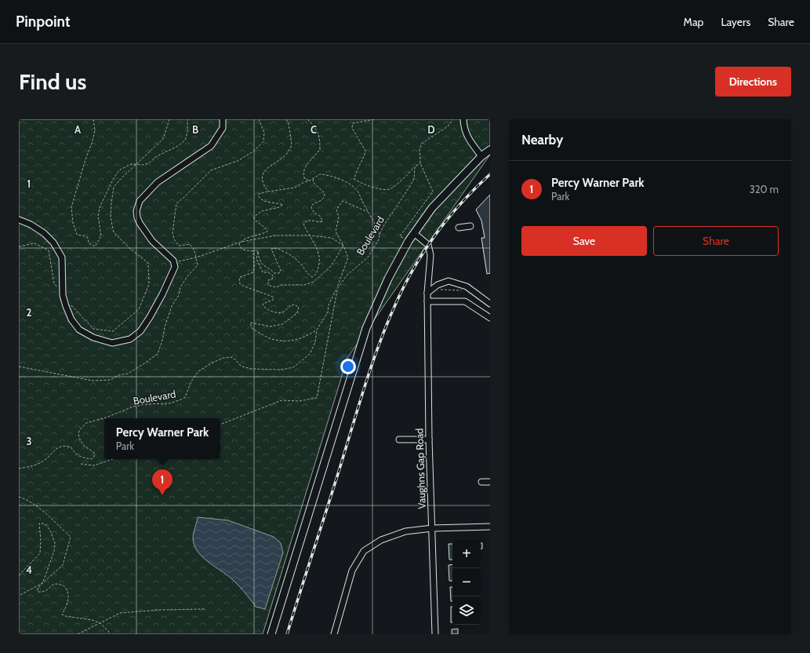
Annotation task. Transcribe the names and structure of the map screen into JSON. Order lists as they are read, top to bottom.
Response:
{
  "streets": {
    "street": ["Vaughns Gap Road"],
    "path": ["Boulevard"]
  },
  "page": {
    "header": "Pinpoint",
    "nav": ["Map", "Layers", "Share"],
    "buttons": [
      "Directions",
      ["Save", "Share"]
    ],
    "title": "Find us",
    "heading": "Nearby",
    "list": [
      {
        "mark": "1",
        "name": "Percy Warner Park",
        "note": "Park",
        "value": "320 m"
      }
    ],
    "popup": ["Percy Warner Park", "Park"],
    "pins": "1",
    "map_buttons": ["+", "−"]
  },
  "grid": {
    "columns": [
      "A",
      "B",
      "C",
      "D"
    ],
    "rows": [
      "1",
      "2",
      "3",
      "4"
    ]
  }
}
